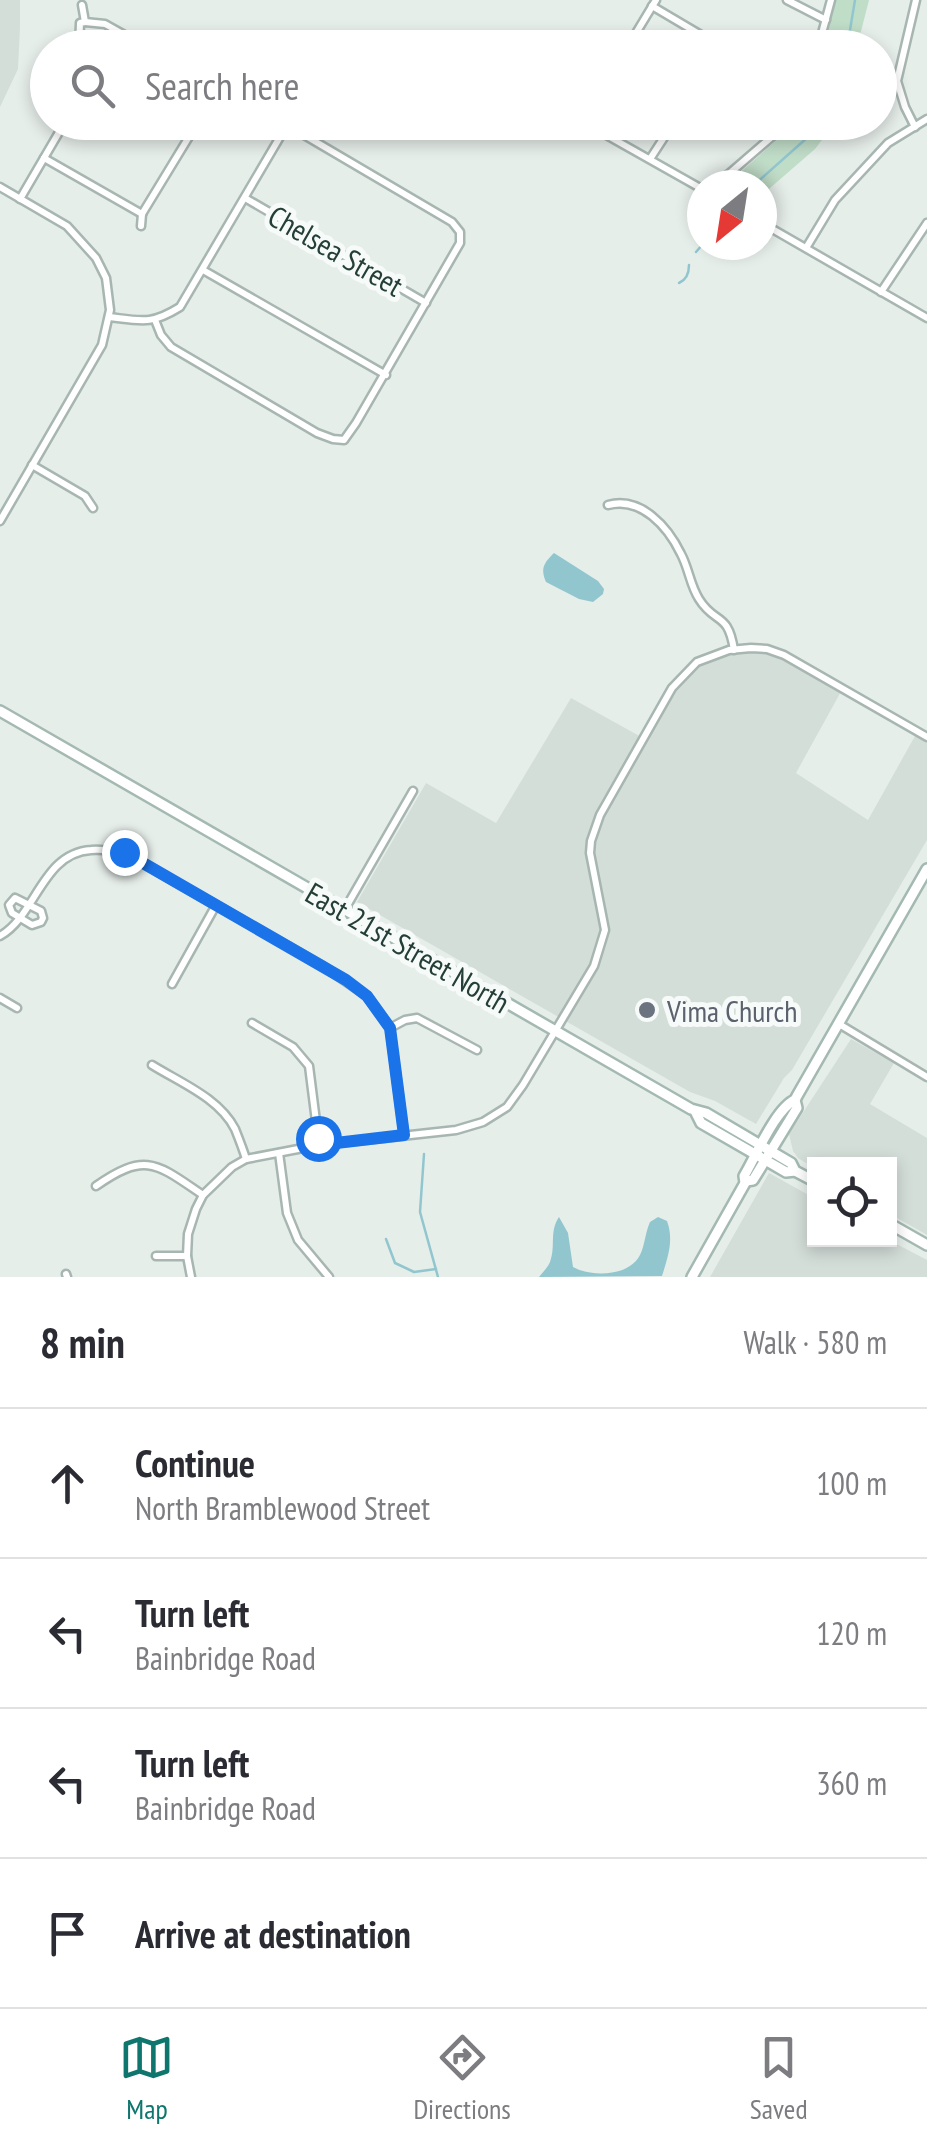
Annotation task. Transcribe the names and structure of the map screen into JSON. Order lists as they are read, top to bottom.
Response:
{
  "streets": {
    "main road": ["East 21st Street North"],
    "street": ["Chelsea Street"]
  },
  "places": ["Vima Church"],
  "north": "bottom left",
  "page": {
    "search": "Search here",
    "heading": ["8 min", "Walk · 580 m"],
    "list": [
      ["Continue", "North Bramblewood Street", "100 m"],
      ["Turn left", "Bainbridge Road", "120 m"],
      ["Turn left", "Bainbridge Road", "360 m"],
      "Arrive at destination"
    ],
    "nav": ["Map", "Directions", "Saved"]
  }
}
